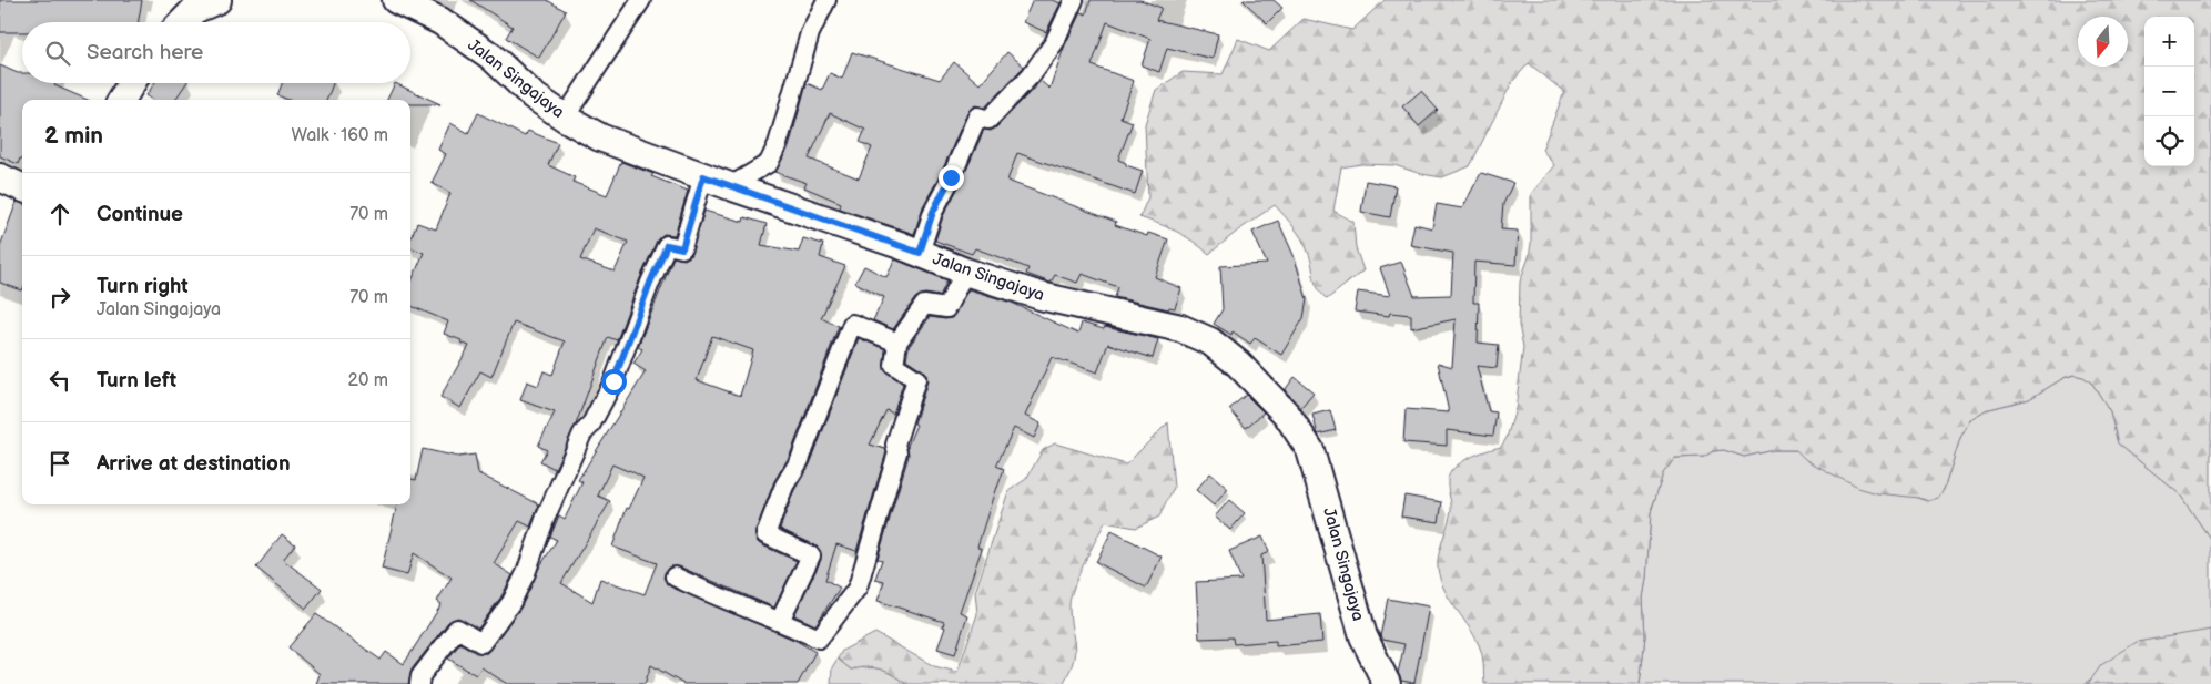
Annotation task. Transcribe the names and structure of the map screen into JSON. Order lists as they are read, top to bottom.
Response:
{
  "streets": {
    "street": ["Jalan Singajaya"]
  },
  "north": "bottom",
  "page": {
    "map_buttons": ["+", "−"],
    "search": "Search here",
    "heading": ["2 min", "Walk · 160 m"],
    "list": [
      ["Continue", "70 m"],
      ["Turn right", "Jalan Singajaya", "70 m"],
      ["Turn left", "20 m"],
      "Arrive at destination"
    ]
  }
}
